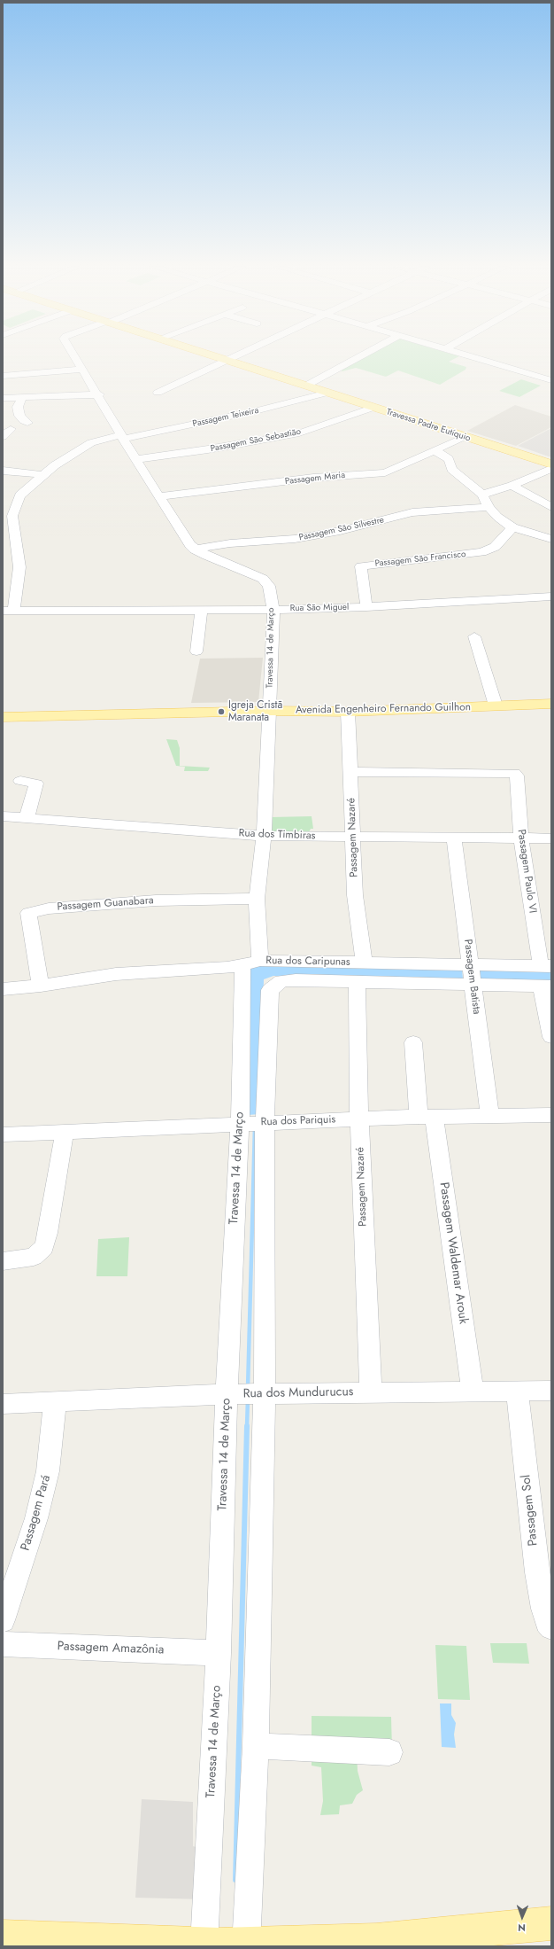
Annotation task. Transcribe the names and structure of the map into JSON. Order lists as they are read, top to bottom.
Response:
{
  "streets": {
    "main road": ["Travessa Padre Eutíquio", "Avenida Engenheiro Fernando Guilhon"],
    "street": [
      "Passagem Teixeira",
      "Passagem São Sebastião",
      "Passagem Maria",
      "Passagem São Silvestre",
      "Passagem São Francisco",
      "Rua São Miguel",
      "Travessa 14 de Março",
      "Rua dos Timbiras",
      "Passagem Nazaré",
      "Passagem Paulo VI",
      "Passagem Guanabara",
      "Rua dos Caripunas",
      "Passagem Batista",
      "Rua dos Pariquis",
      "Passagem Waldemar Arouk",
      "Rua dos Mundurucus",
      "Passagem Sol",
      "Passagem Pará",
      "Passagem Amazônia"
    ]
  },
  "crossings": [
    ["Passagem Teixeira", "Travessa Padre Eutíquio"],
    ["Passagem Teixeira", "Rua São Miguel"],
    ["Passagem Teixeira", "Travessa 14 de Março"],
    ["Travessa Padre Eutíquio", "Passagem São Sebastião"],
    ["Travessa Padre Eutíquio", "Passagem Maria"],
    ["Passagem São Sebastião", "Travessa 14 de Março"],
    ["Passagem Maria", "Travessa 14 de Março"],
    ["Passagem São Silvestre", "Travessa 14 de Março"],
    ["Passagem São Francisco", "Rua São Miguel"],
    ["Rua São Miguel", "Travessa 14 de Março"],
    ["Travessa 14 de Março", "Avenida Engenheiro Fernando Guilhon"],
    ["Travessa 14 de Março", "Rua dos Timbiras"],
    ["Travessa 14 de Março", "Passagem Guanabara"],
    ["Travessa 14 de Março", "Rua dos Caripunas"],
    ["Travessa 14 de Março", "Rua dos Pariquis"],
    ["Travessa 14 de Março", "Rua dos Mundurucus"],
    ["Travessa 14 de Março", "Passagem Amazônia"],
    ["Avenida Engenheiro Fernando Guilhon", "Passagem Nazaré"],
    ["Rua dos Timbiras", "Passagem Nazaré"],
    ["Rua dos Timbiras", "Passagem Paulo VI"],
    ["Rua dos Timbiras", "Passagem Batista"],
    ["Passagem Nazaré", "Passagem Paulo VI"],
    ["Passagem Nazaré", "Rua dos Caripunas"],
    ["Passagem Nazaré", "Rua dos Pariquis"],
    ["Passagem Nazaré", "Rua dos Mundurucus"],
    ["Passagem Paulo VI", "Rua dos Caripunas"],
    ["Passagem Guanabara", "Rua dos Caripunas"],
    ["Rua dos Caripunas", "Passagem Batista"],
    ["Rua dos Caripunas", "Rua dos Pariquis"],
    ["Passagem Batista", "Rua dos Pariquis"],
    ["Rua dos Pariquis", "Passagem Waldemar Arouk"],
    ["Passagem Waldemar Arouk", "Rua dos Mundurucus"],
    ["Rua dos Mundurucus", "Passagem Sol"],
    ["Rua dos Mundurucus", "Passagem Pará"]
  ],
  "places": ["Igreja Cristã Maranata"],
  "north": "bottom"
}
